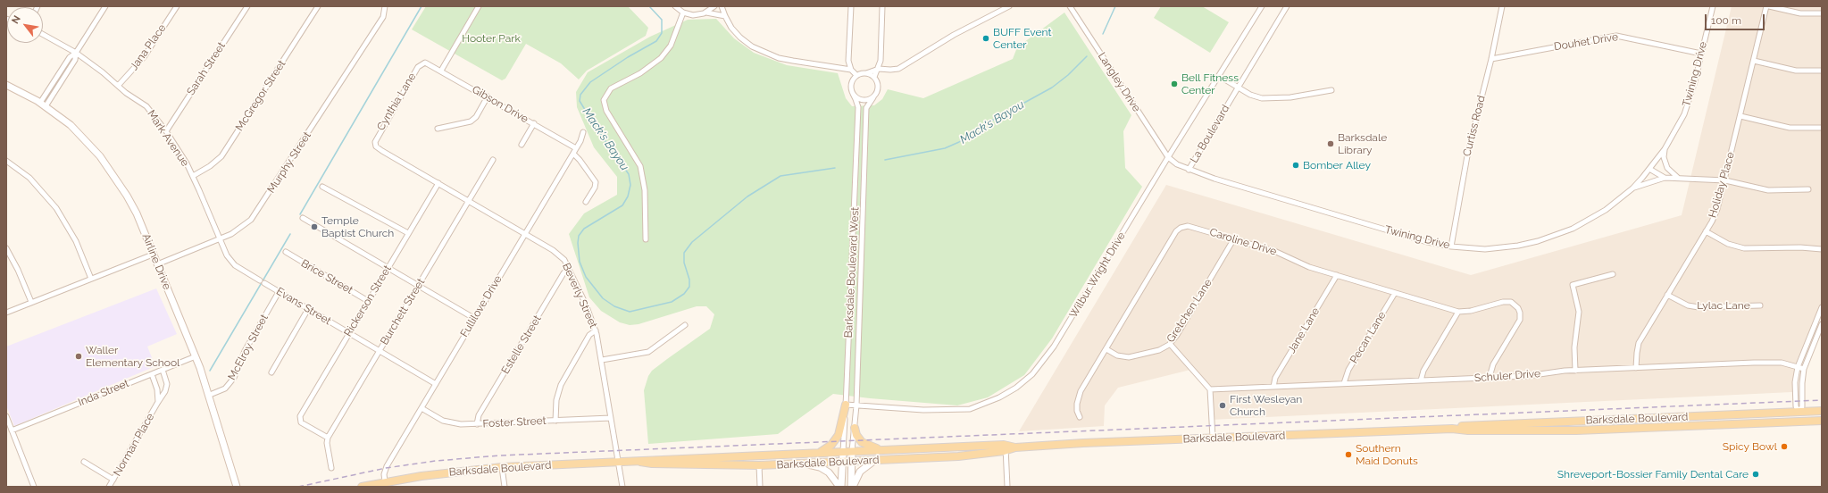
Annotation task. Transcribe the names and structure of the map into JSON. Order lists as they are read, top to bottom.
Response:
{
  "streets": {
    "main road": ["Airline Drive", "Barksdale Boulevard"],
    "street": [
      "Douhet Drive",
      "Jana Place",
      "Sarah Street",
      "Twining Drive",
      "Langley Drive",
      "McGregor Street",
      "Cynthia Lane",
      "Gibson Drive",
      "Curtiss Road",
      "La Boulevard",
      "Mark Avenue",
      "Murphy Street",
      "Holiday Place",
      "Caroline Drive",
      "Barksdale Boulevard West",
      "Wilbur Wright Drive",
      "Brice Street",
      "Beverly Street",
      "Rickerson Street",
      "Lylac Lane",
      "Evans Street",
      "Fullilove Drive",
      "Gretchen Lane",
      "Burchett Street",
      "Jane Lane",
      "Pecan Lane",
      "Estelle Street",
      "McElroy Street",
      "Schuler Drive",
      "Inda Street",
      "Foster Street",
      "Norman Place"
    ]
  },
  "crossings": [
    ["Douhet Drive", "Twining Drive"],
    ["Douhet Drive", "Curtiss Road"],
    ["Jana Place", "Mark Avenue"],
    ["Sarah Street", "Mark Avenue"],
    ["Twining Drive", "Langley Drive"],
    ["Twining Drive", "Curtiss Road"],
    ["Twining Drive", "La Boulevard"],
    ["Twining Drive", "Wilbur Wright Drive"],
    ["Langley Drive", "Wilbur Wright Drive"],
    ["McGregor Street", "Mark Avenue"],
    ["Cynthia Lane", "Gibson Drive"],
    ["Cynthia Lane", "Beverly Street"],
    ["Gibson Drive", "Fullilove Drive"],
    ["Mark Avenue", "Murphy Street"],
    ["Murphy Street", "Airline Drive"],
    ["Holiday Place", "Lylac Lane"],
    ["Holiday Place", "Schuler Drive"],
    ["Caroline Drive", "Gretchen Lane"],
    ["Caroline Drive", "Jane Lane"],
    ["Caroline Drive", "Pecan Lane"],
    ["Caroline Drive", "Schuler Drive"],
    ["Airline Drive", "McElroy Street"],
    ["Airline Drive", "Inda Street"],
    ["Barksdale Boulevard West", "Wilbur Wright Drive"],
    ["Barksdale Boulevard West", "Barksdale Boulevard"],
    ["Brice Street", "Rickerson Street"],
    ["Beverly Street", "Rickerson Street"],
    ["Beverly Street", "Fullilove Drive"],
    ["Beverly Street", "Burchett Street"],
    ["Beverly Street", "Estelle Street"],
    ["Beverly Street", "Barksdale Boulevard"],
    ["Beverly Street", "Foster Street"],
    ["Rickerson Street", "Evans Street"],
    ["Rickerson Street", "Burchett Street"],
    ["Evans Street", "Fullilove Drive"],
    ["Evans Street", "Burchett Street"],
    ["Evans Street", "McElroy Street"],
    ["Fullilove Drive", "Barksdale Boulevard"],
    ["Fullilove Drive", "Foster Street"],
    ["Jane Lane", "Schuler Drive"],
    ["Pecan Lane", "Schuler Drive"],
    ["Estelle Street", "Foster Street"],
    ["Inda Street", "Norman Place"]
  ],
  "water": ["Mack's Bayou"],
  "parks": ["Hooter Park"],
  "places": [
    "BUFF Event Center",
    "Bell Fitness Center",
    "Barksdale Library",
    "Bomber Alley",
    "Temple Baptist Church",
    "Waller Elementary School",
    "First Wesleyan Church",
    "Spicy Bowl",
    "Southern Maid Donuts",
    "Shreveport-Bossier Family Dental Care"
  ],
  "scale_bar": "100 m",
  "north": "top left"
}
